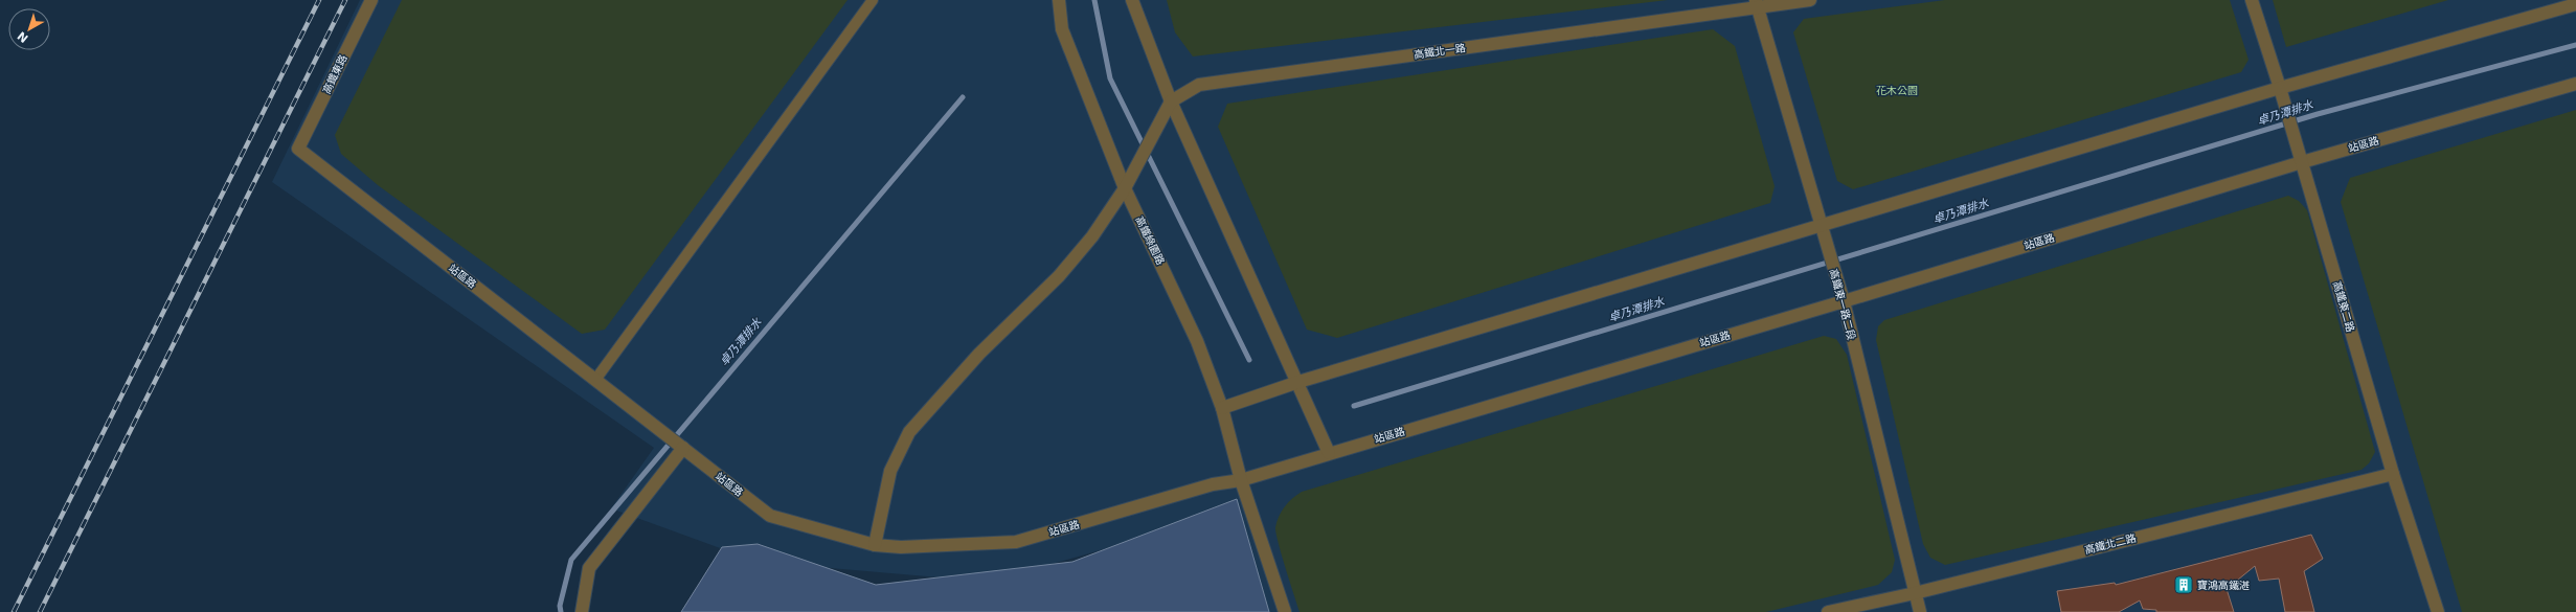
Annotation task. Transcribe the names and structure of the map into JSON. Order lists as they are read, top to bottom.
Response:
{
  "streets": {
    "street": [
      "高鐵北一路",
      "高鐵東路",
      "站區路",
      "高鐵綠園路",
      "高鐵東一路二段",
      "高鐵東二路",
      "高鐵北二路"
    ]
  },
  "crossings": [
    ["高鐵北一路", "高鐵東一路二段"],
    ["高鐵東路", "站區路"],
    ["站區路", "高鐵綠園路"],
    ["站區路", "高鐵東一路二段"],
    ["站區路", "高鐵東二路"],
    ["高鐵東一路二段", "高鐵北二路"],
    ["高鐵東二路", "高鐵北二路"]
  ],
  "water": ["卓乃潭排水"],
  "parks": ["花木公園"],
  "places": {
    "building": ["寶鴻高鐵湛"]
  },
  "north": "bottom left"
}
